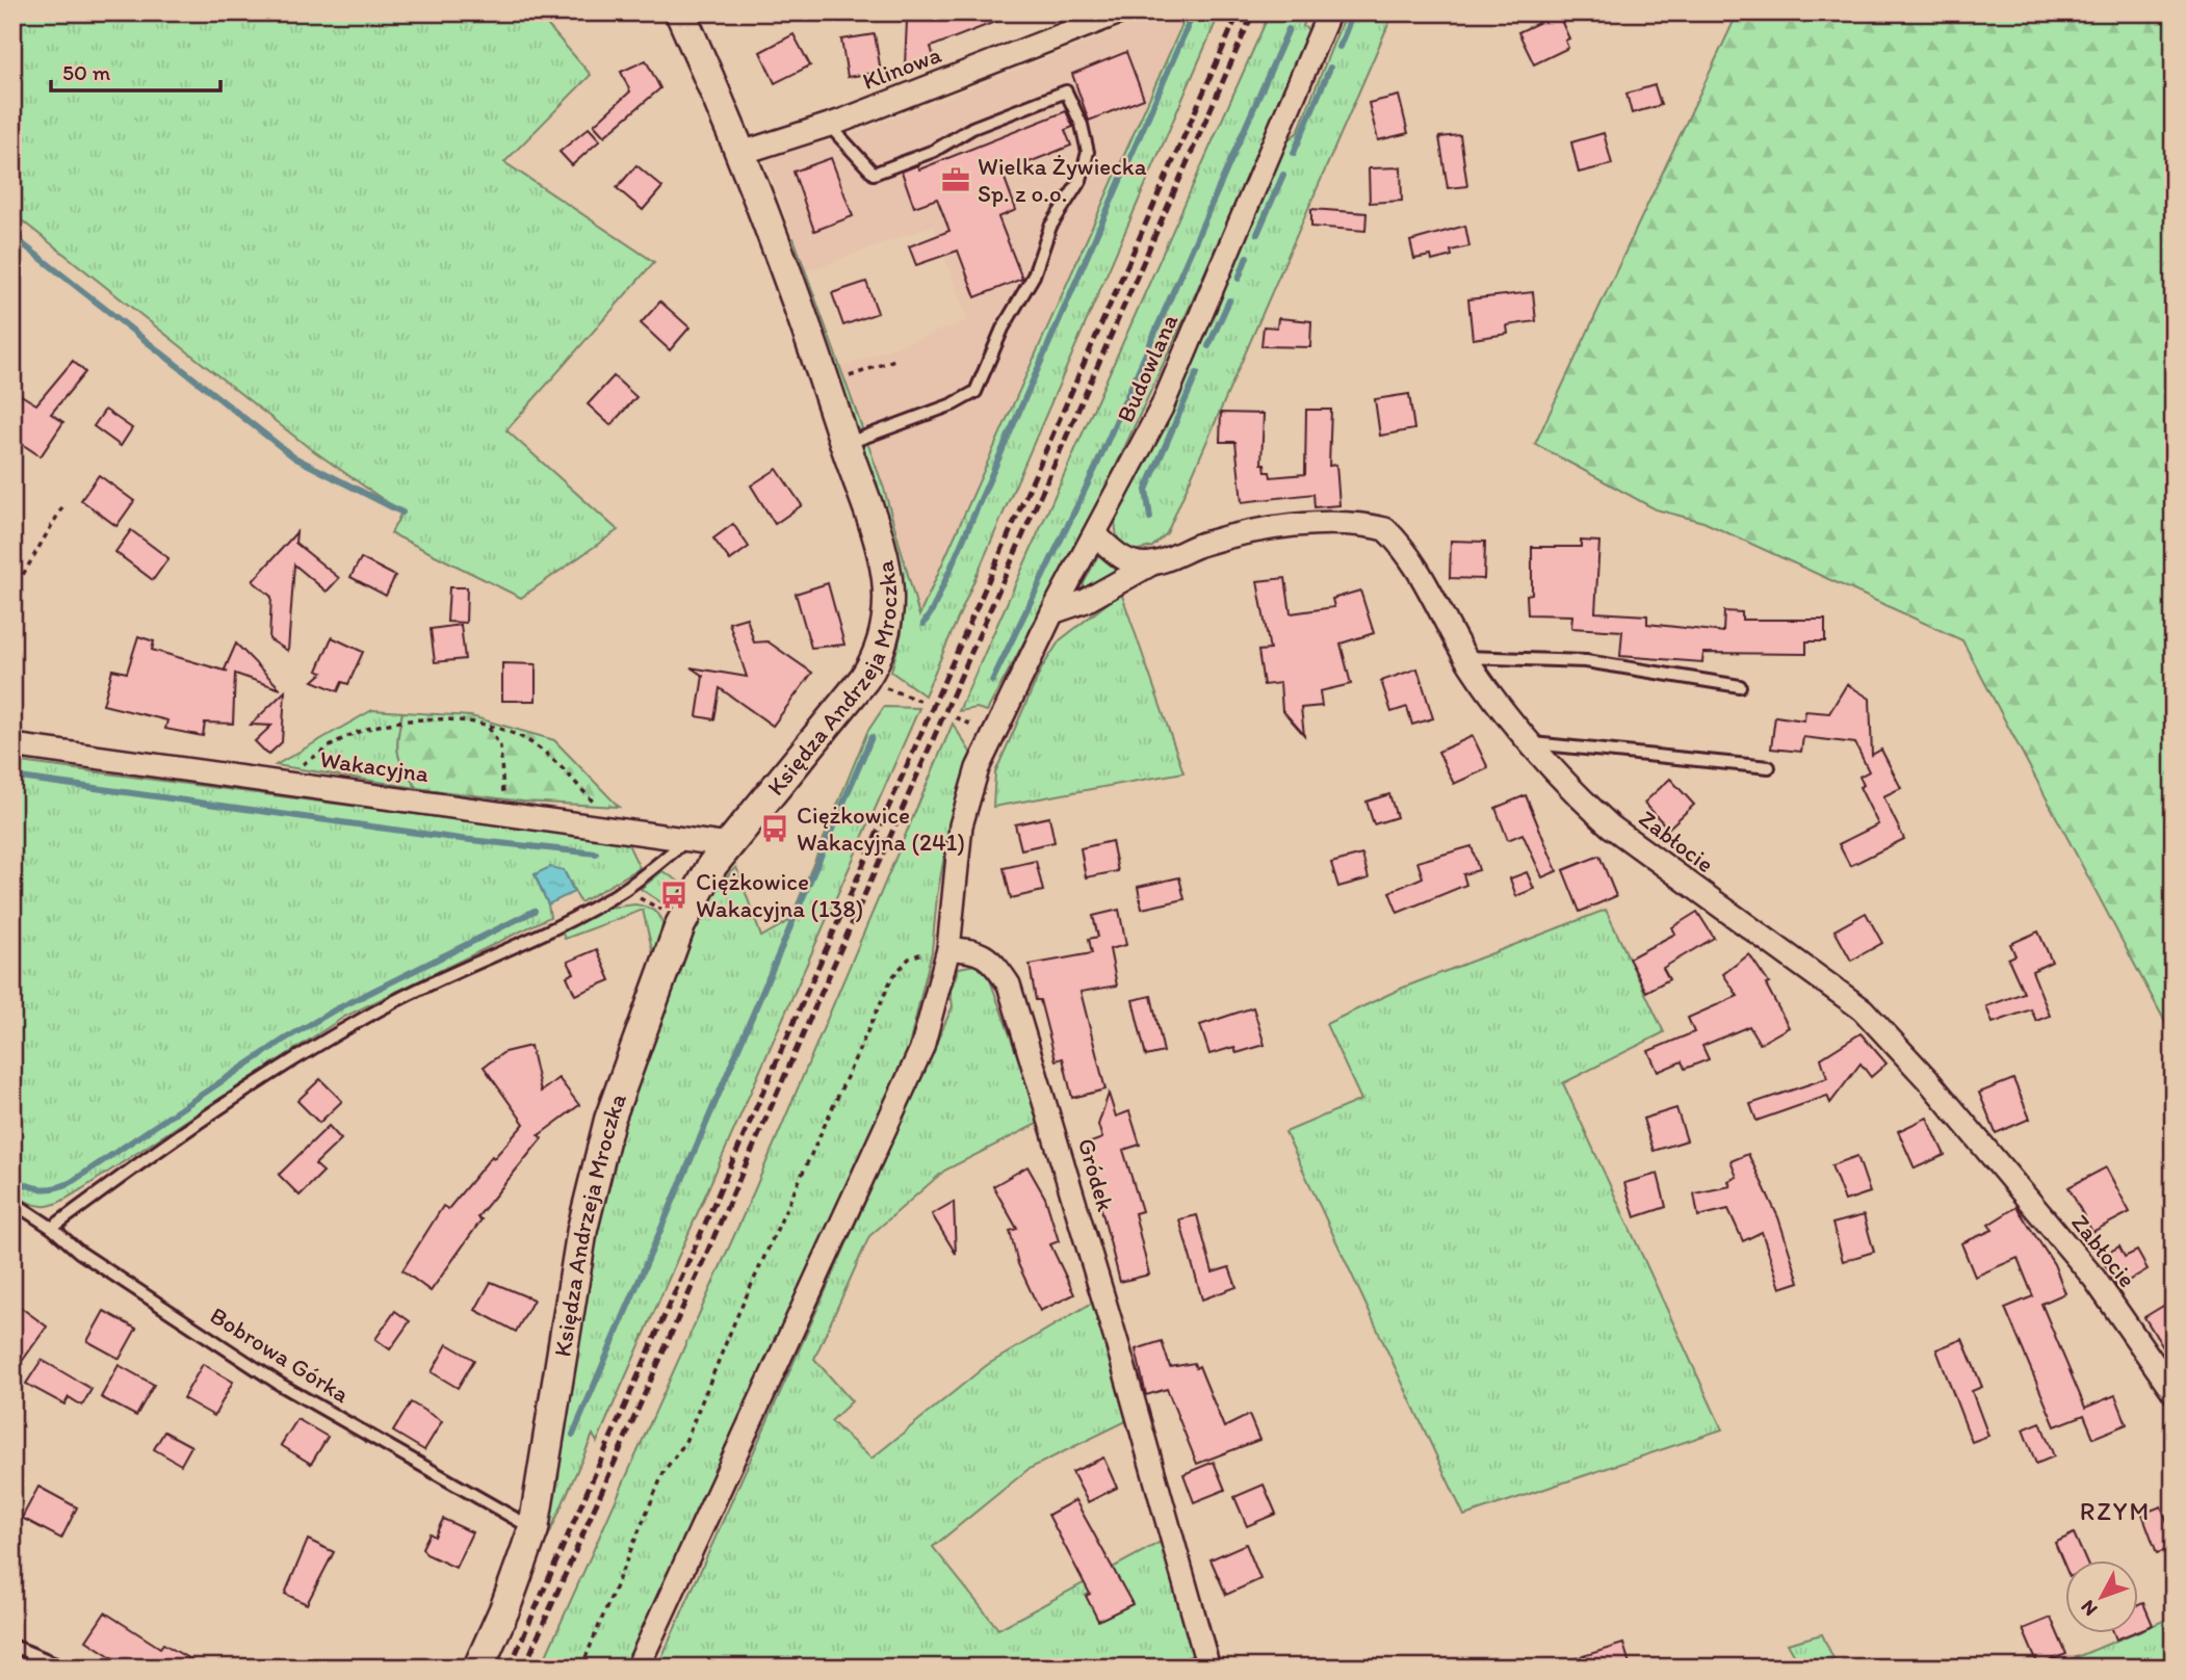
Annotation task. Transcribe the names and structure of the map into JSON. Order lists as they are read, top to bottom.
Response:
{
  "streets": {
    "street": [
      "Klinowa",
      "Budowlana",
      "Księdza Andrzeja Mroczka",
      "Wakacyjna",
      "Zabłocie",
      "Gródek"
    ],
    "lane": ["Bobrowa Górka"]
  },
  "crossings": [
    ["Klinowa", "Księdza Andrzeja Mroczka"],
    ["Budowlana", "Zabłocie"],
    ["Księdza Andrzeja Mroczka", "Wakacyjna"],
    ["Księdza Andrzeja Mroczka", "Bobrowa Górka"]
  ],
  "districts": ["RZYM"],
  "places": {
    "office": ["Wielka Żywiecka Sp. z o.o."],
    "bus stop": ["Ciężkowice Wakacyjna (241)", "Ciężkowice Wakacyjna (138)"]
  },
  "scale_bar": "50 m",
  "north": "bottom left"
}
